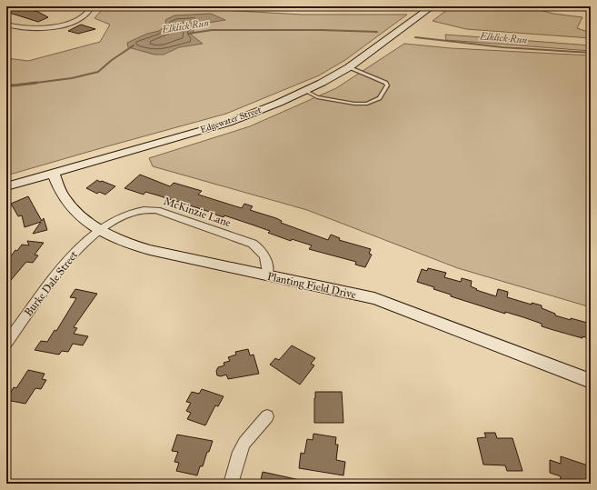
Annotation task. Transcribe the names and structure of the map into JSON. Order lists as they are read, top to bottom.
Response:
{
  "streets": {
    "street": [
      "Edgewater Street",
      "McKinzie Lane",
      "Burke Dale Street",
      "Planting Field Drive"
    ]
  },
  "crossings": [
    ["Edgewater Street", "Planting Field Drive"],
    ["McKinzie Lane", "Burke Dale Street"],
    ["McKinzie Lane", "Planting Field Drive"],
    ["Burke Dale Street", "Planting Field Drive"]
  ],
  "water": ["Elklick Run"]
}
